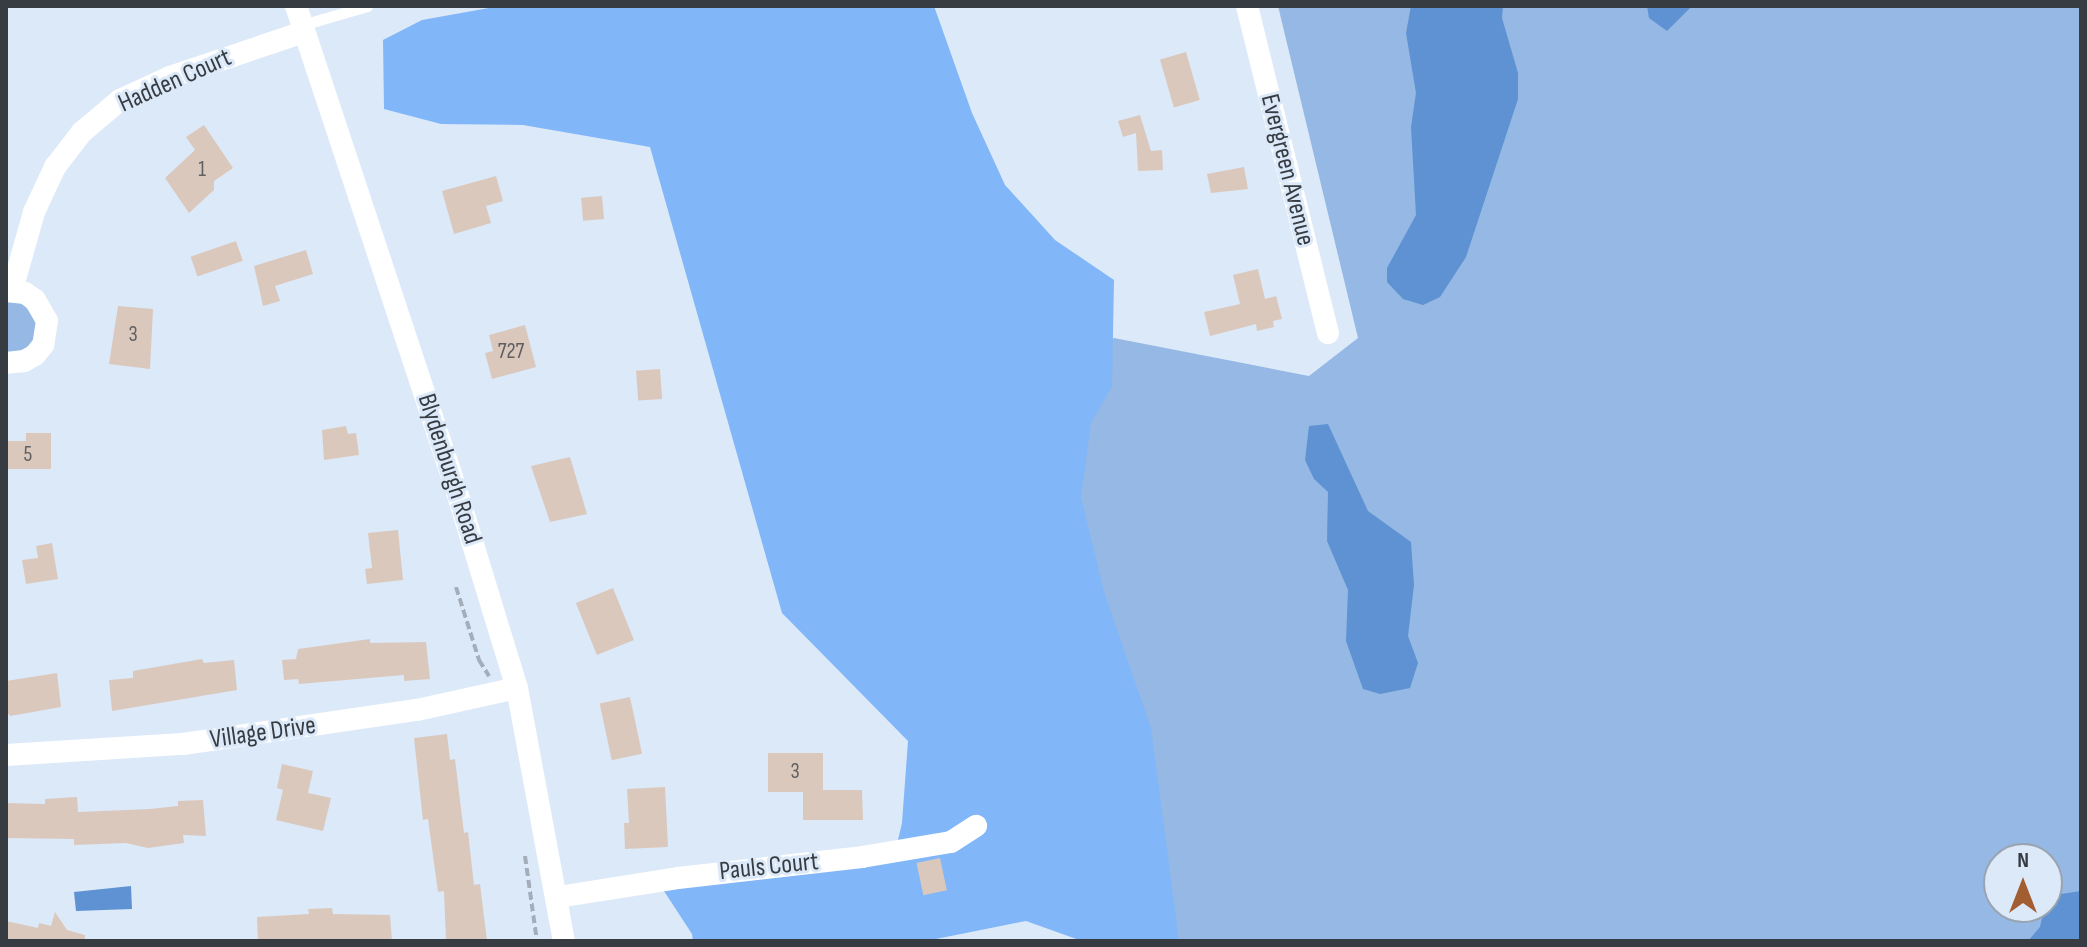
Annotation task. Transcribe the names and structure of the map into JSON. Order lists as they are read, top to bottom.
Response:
{
  "streets": {
    "street": [
      "Hadden Court",
      "Evergreen Avenue",
      "Blydenburgh Road",
      "Village Drive",
      "Pauls Court"
    ]
  },
  "crossings": [
    ["Hadden Court", "Blydenburgh Road"],
    ["Blydenburgh Road", "Village Drive"],
    ["Blydenburgh Road", "Pauls Court"]
  ],
  "house_numbers": [
    "1",
    "3",
    "727",
    "5",
    "3"
  ],
  "north": "top"
}
